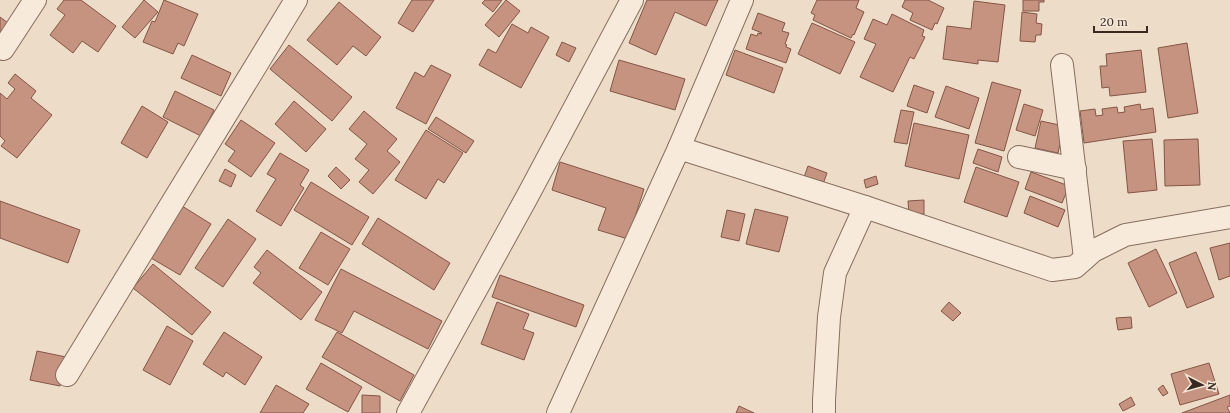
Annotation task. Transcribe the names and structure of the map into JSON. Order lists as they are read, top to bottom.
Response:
{
  "scale_bar": "20 m",
  "north": "right"
}
